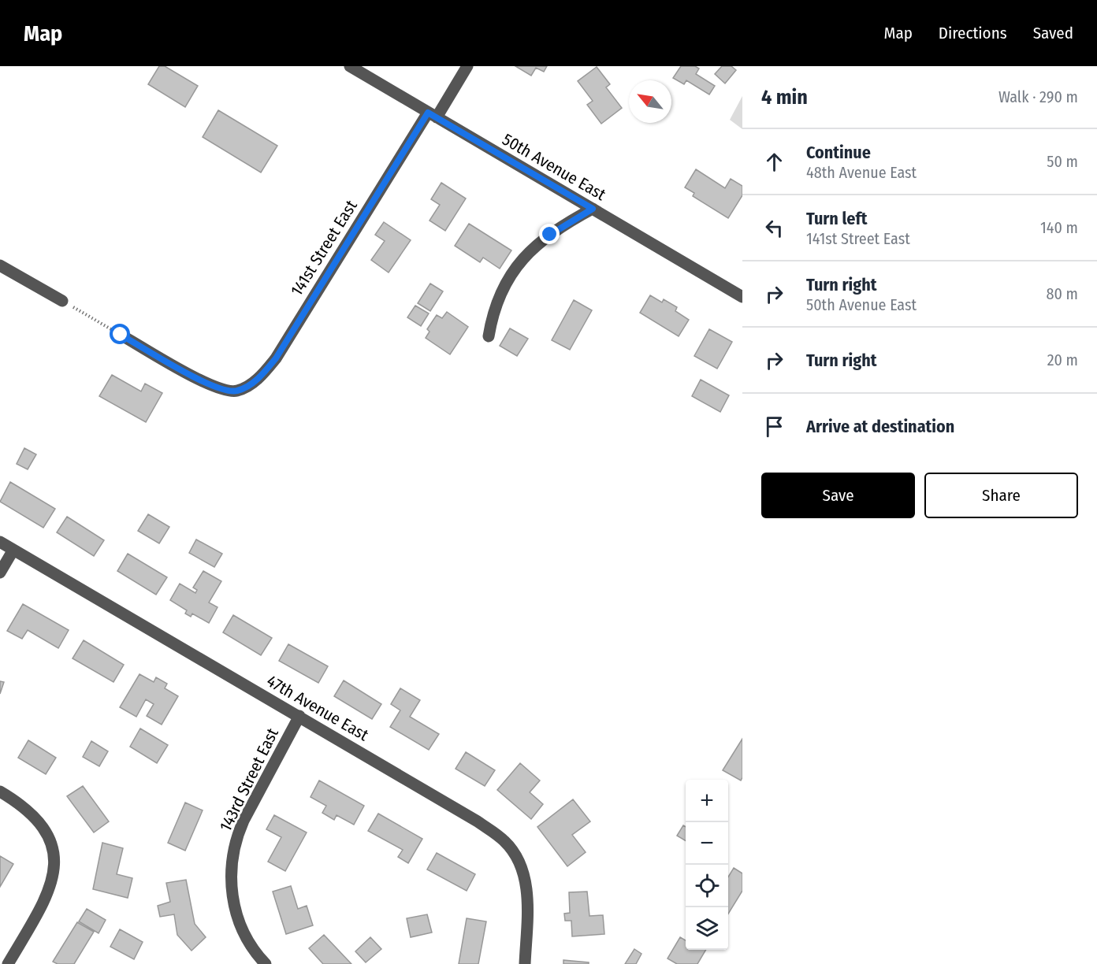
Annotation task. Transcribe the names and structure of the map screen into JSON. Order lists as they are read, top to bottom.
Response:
{
  "streets": {
    "street": [
      "50th Avenue East",
      "141st Street East",
      "47th Avenue East",
      "143rd Street East"
    ]
  },
  "crossings": [
    ["50th Avenue East", "141st Street East"],
    ["47th Avenue East", "143rd Street East"]
  ],
  "north": "top left",
  "page": {
    "header": "Map",
    "nav": ["Map", "Directions", "Saved"],
    "heading": ["4 min", "Walk · 290 m"],
    "list": [
      ["Continue", "48th Avenue East", "50 m"],
      ["Turn left", "141st Street East", "140 m"],
      ["Turn right", "50th Avenue East", "80 m"],
      ["Turn right", "20 m"],
      "Arrive at destination"
    ],
    "buttons": ["Save", "Share"],
    "map_buttons": ["+", "−"]
  }
}
